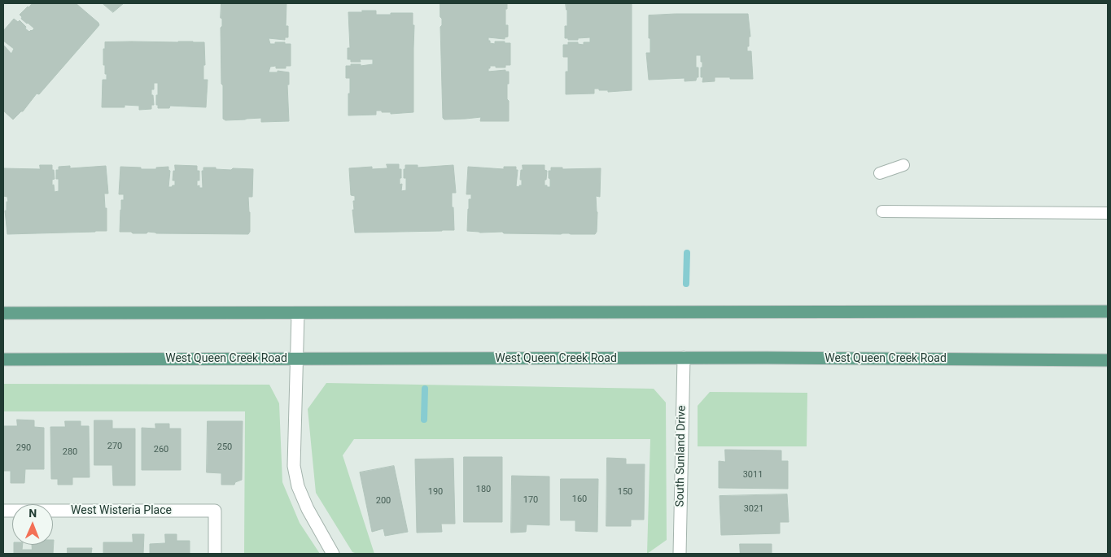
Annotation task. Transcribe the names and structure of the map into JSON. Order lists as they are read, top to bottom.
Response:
{
  "streets": {
    "main road": ["West Queen Creek Road"],
    "street": ["South Sunland Drive", "West Wisteria Place"]
  },
  "crossings": [
    ["West Queen Creek Road", "South Sunland Drive"]
  ],
  "house_numbers": [
    "270",
    "250",
    "290",
    "260",
    "280",
    "3011",
    "180",
    "190",
    "150",
    "160",
    "170",
    "200",
    "3021"
  ],
  "north": "top"
}
